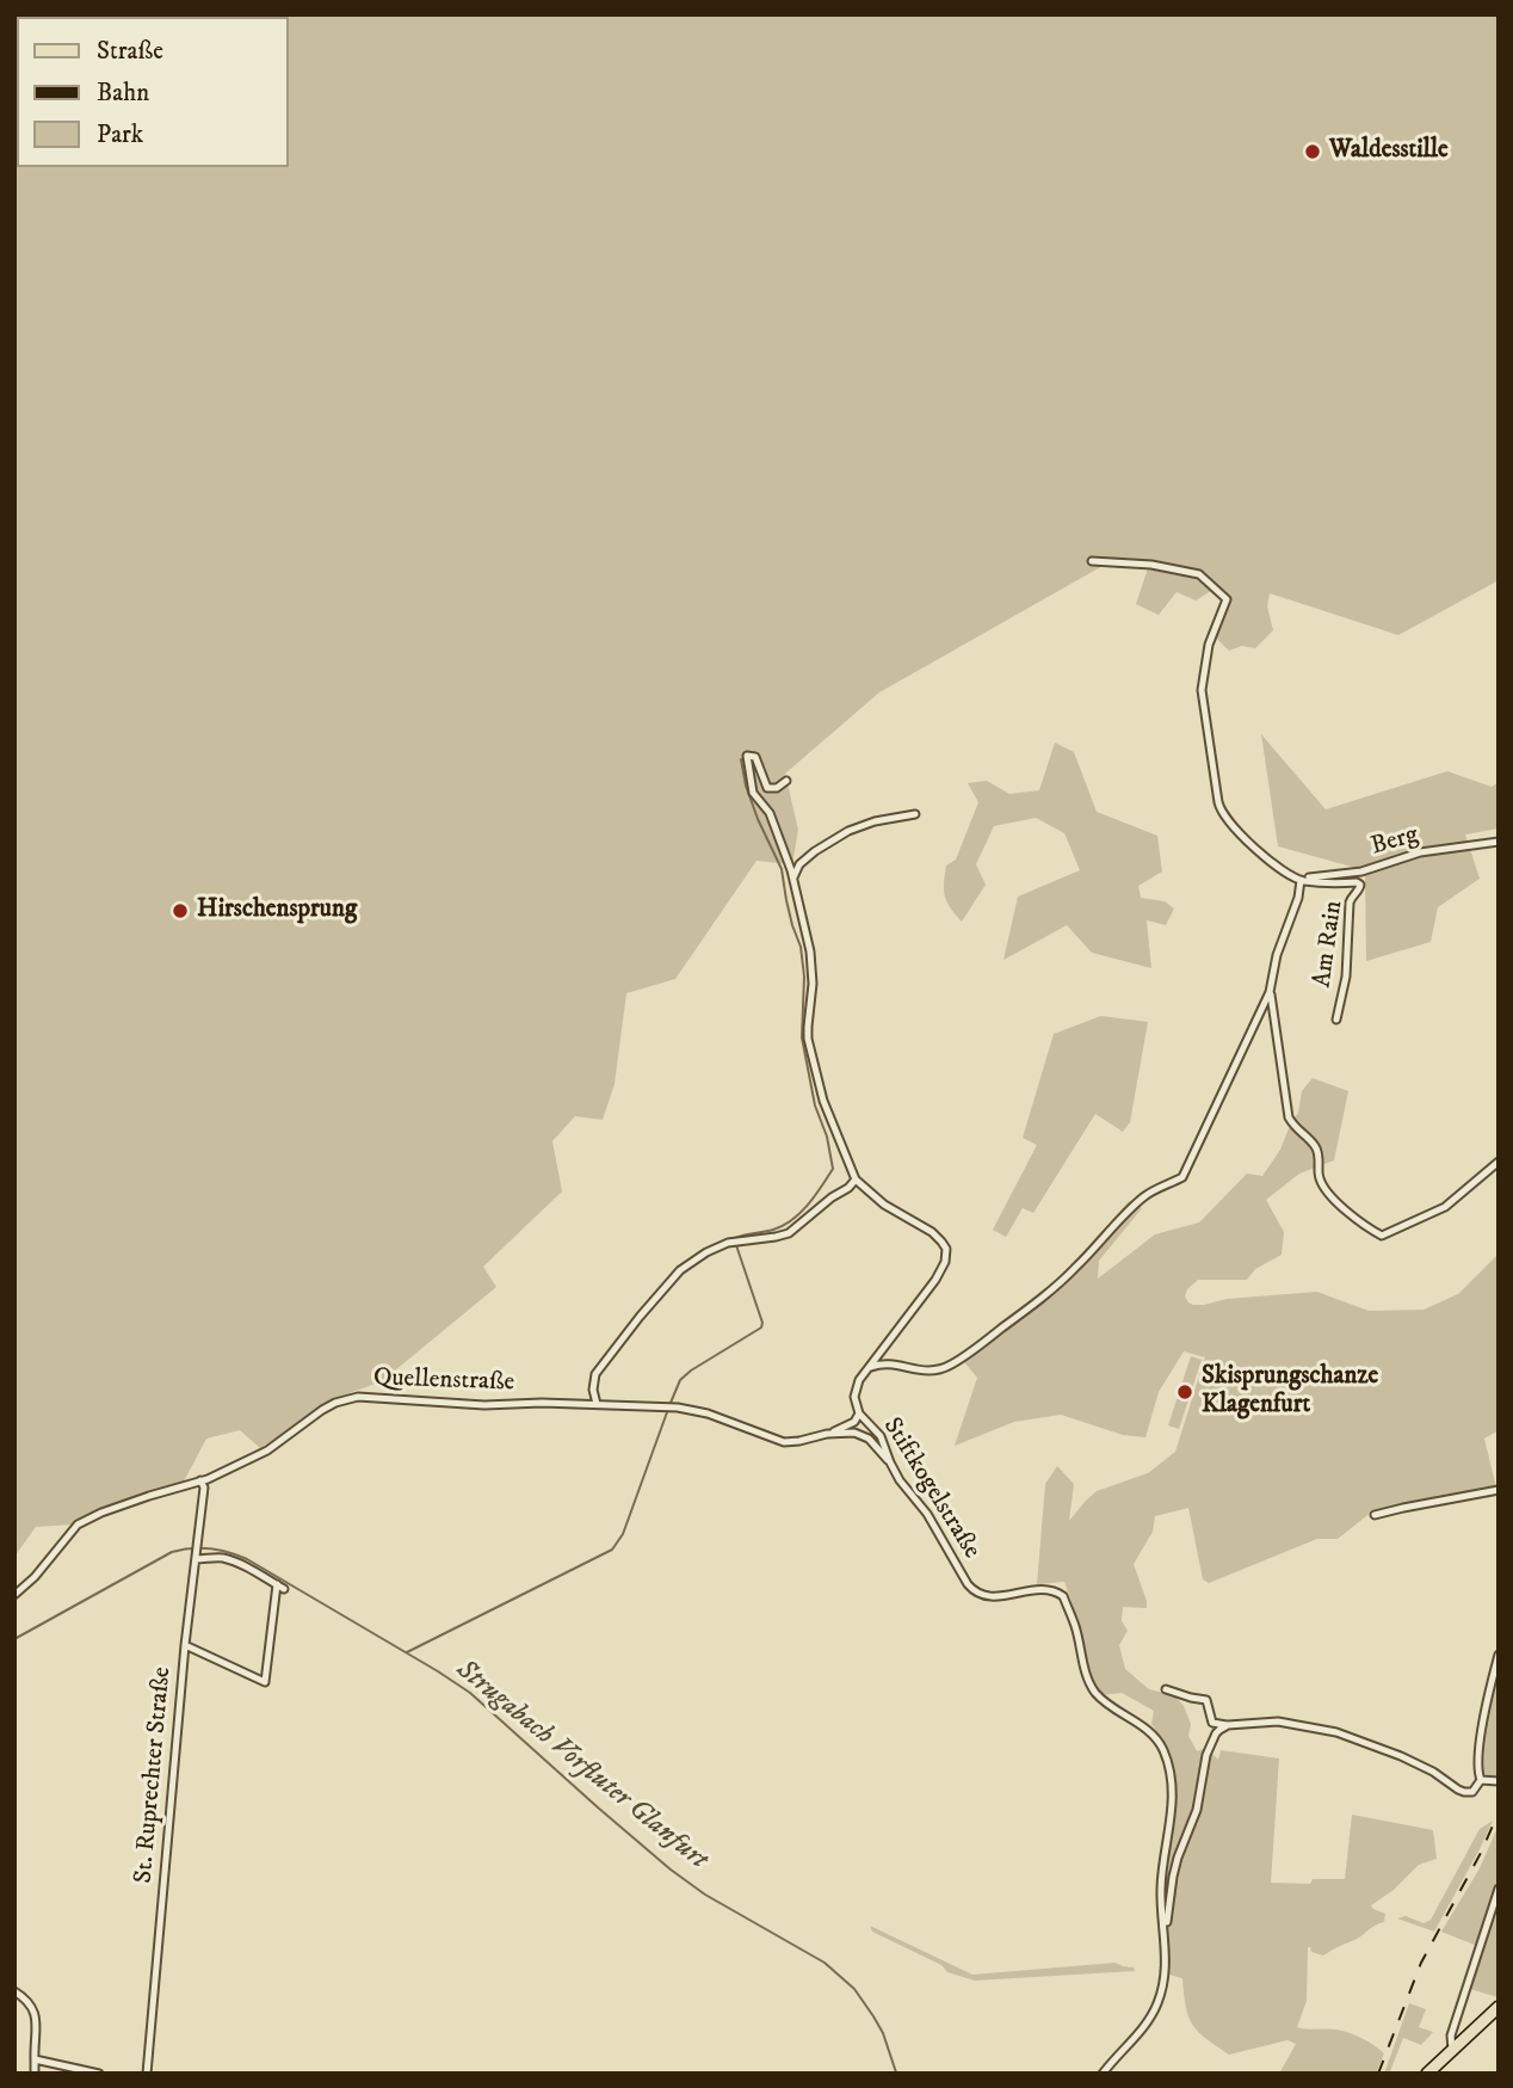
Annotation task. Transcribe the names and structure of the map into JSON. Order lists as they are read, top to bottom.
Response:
{
  "streets": {
    "street": [
      "Berg",
      "Am Rain",
      "Quellenstraße",
      "Stiftkogelstraße",
      "St. Ruprechter Straße"
    ]
  },
  "crossings": [
    ["Berg", "Am Rain"],
    ["Quellenstraße", "Stiftkogelstraße"],
    ["Quellenstraße", "St. Ruprechter Straße"]
  ],
  "water": ["Strugabach Vorfluter Glanfurt"],
  "places": ["Waldesstille", "Hirschensprung", "Skisprungschanze Klagenfurt"],
  "legend": ["Straße", "Bahn", "Park"]
}
